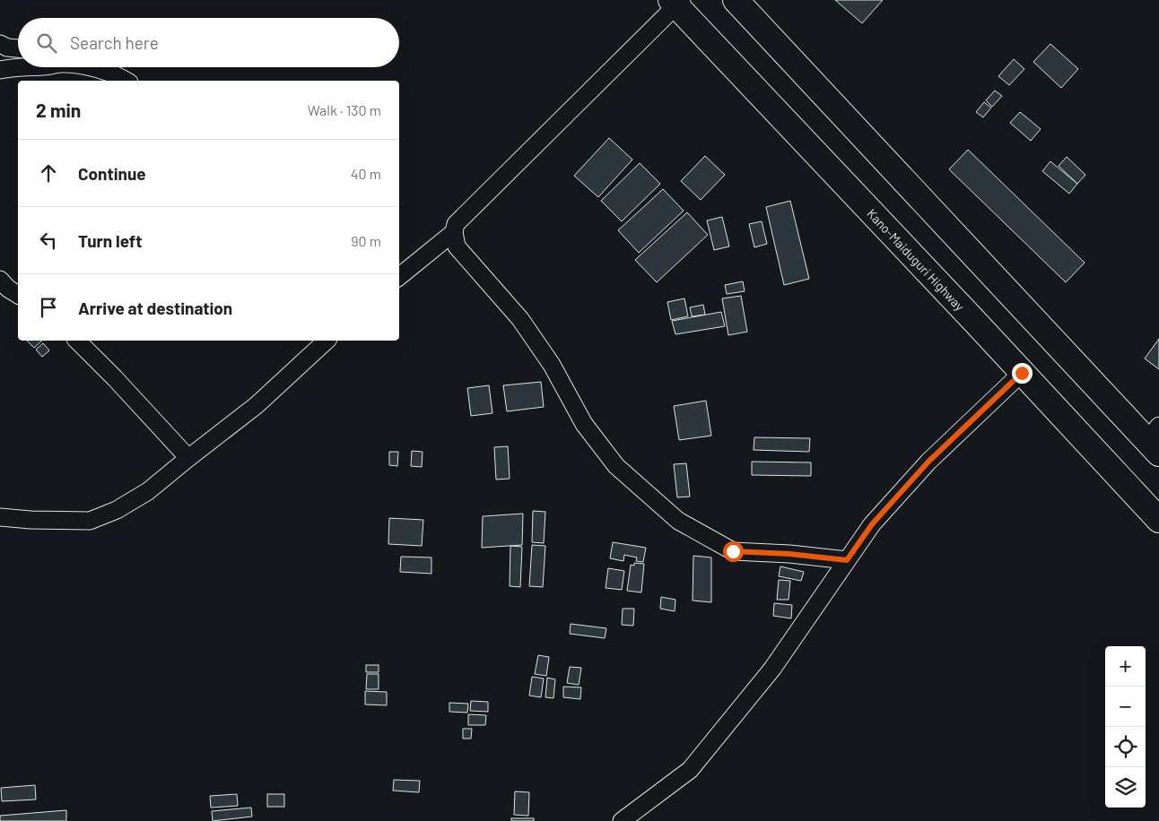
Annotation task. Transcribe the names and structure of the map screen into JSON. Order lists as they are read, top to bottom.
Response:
{
  "streets": {
    "highway": ["Kano-Maiduguri Highway"]
  },
  "page": {
    "search": "Search here",
    "heading": ["2 min", "Walk · 130 m"],
    "list": [
      ["Continue", "40 m"],
      ["Turn left", "90 m"],
      "Arrive at destination"
    ],
    "map_buttons": ["+", "−"]
  }
}
